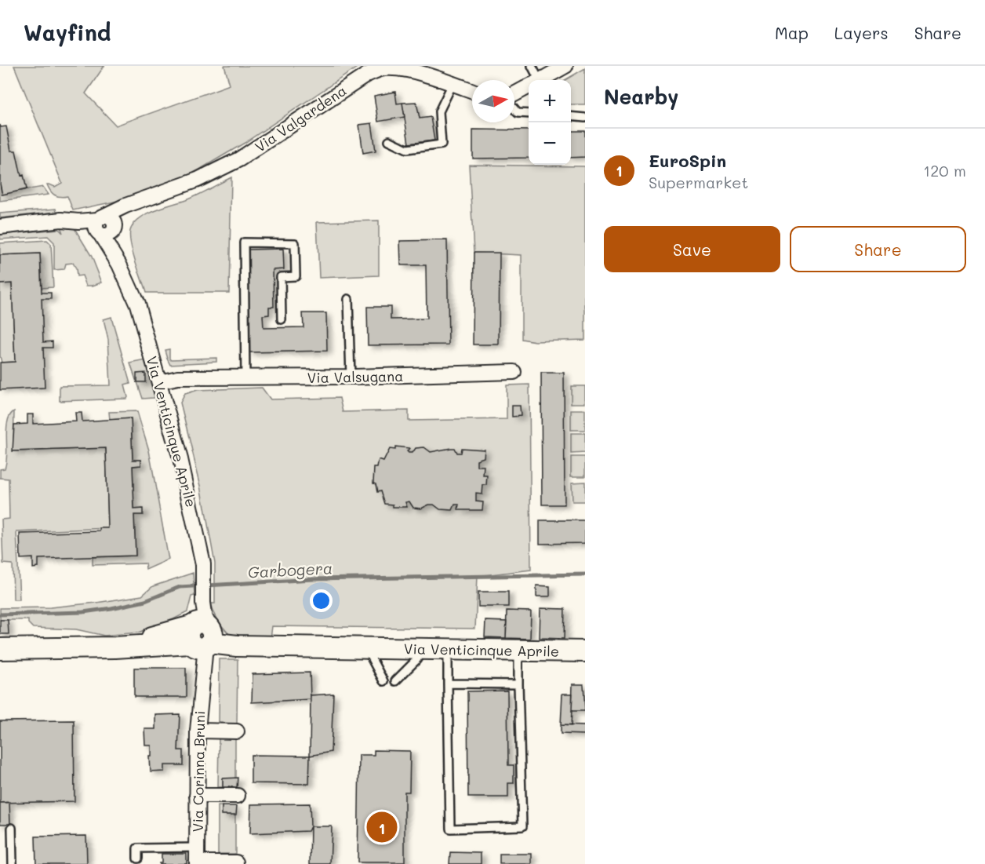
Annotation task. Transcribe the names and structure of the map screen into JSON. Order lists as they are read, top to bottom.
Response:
{
  "streets": {
    "street": [
      "Via Valgardena",
      "Via Valsugana",
      "Via Venticinque Aprile",
      "Via Corinna Bruni"
    ]
  },
  "crossings": [
    ["Via Valgardena", "Via Venticinque Aprile"],
    ["Via Valsugana", "Via Venticinque Aprile"],
    ["Via Venticinque Aprile", "Via Corinna Bruni"]
  ],
  "water": ["Garbogera"],
  "north": "right",
  "page": {
    "header": "Wayfind",
    "nav": ["Map", "Layers", "Share"],
    "heading": "Nearby",
    "map_buttons": ["+", "−"],
    "list": [
      {
        "mark": "1",
        "name": "EuroSpin",
        "note": "Supermarket",
        "value": "120 m"
      }
    ],
    "buttons": ["Save", "Share"],
    "pins": "1"
  }
}
